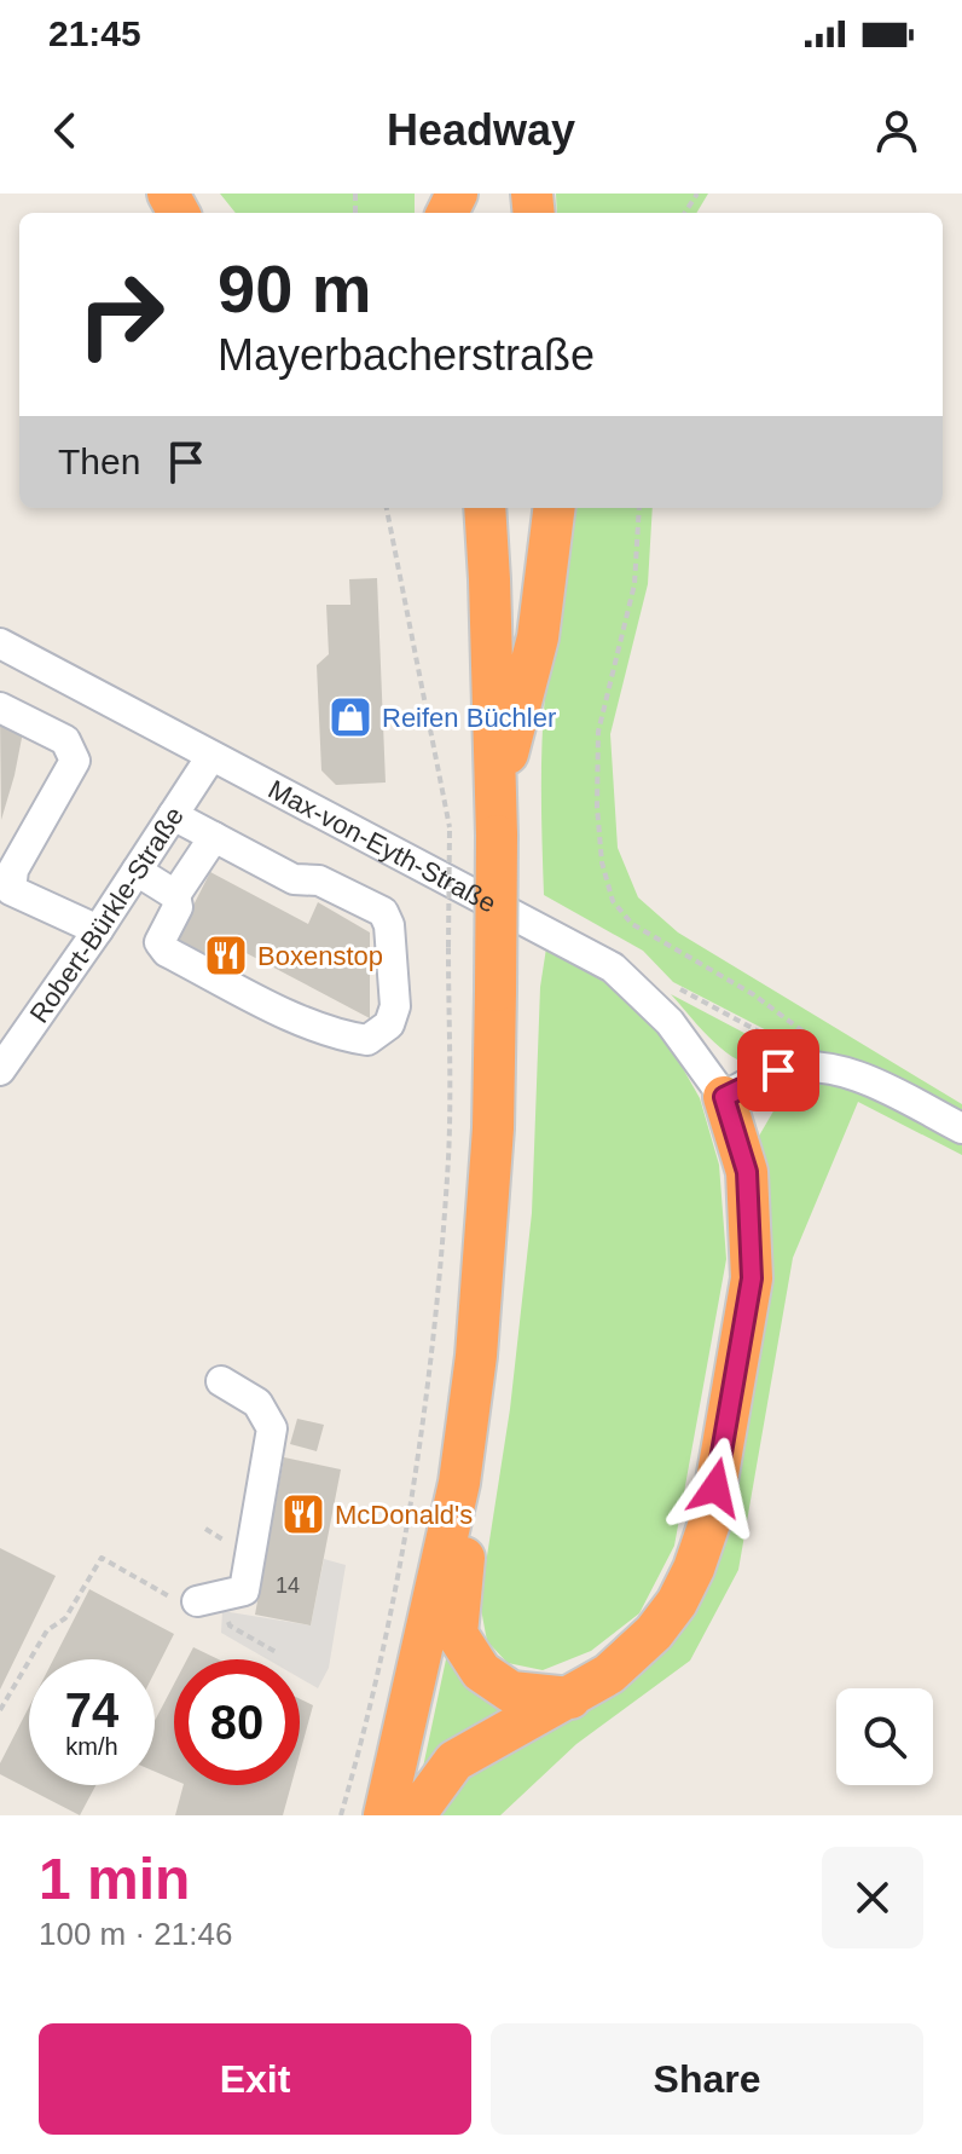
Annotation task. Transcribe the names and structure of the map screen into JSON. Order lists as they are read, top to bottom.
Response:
{
  "streets": {
    "street": ["Max-von-Eyth-Straße", "Robert-Bürkle-Straße"]
  },
  "crossings": [
    ["Max-von-Eyth-Straße", "Robert-Bürkle-Straße"]
  ],
  "places": {
    "shop": ["Reifen Büchler"],
    "restaurant": ["Boxenstop", "McDonald's"]
  },
  "house_numbers": ["14"],
  "page": {
    "status": "21:45",
    "header": "Headway",
    "turn": ["90 m", "Mayerbacherstraße"],
    "then": "Then",
    "speed": "74 km/h",
    "limit": "80",
    "heading": ["1 min", "100 m · 21:46"],
    "buttons": ["Exit", "Share"]
  }
}
